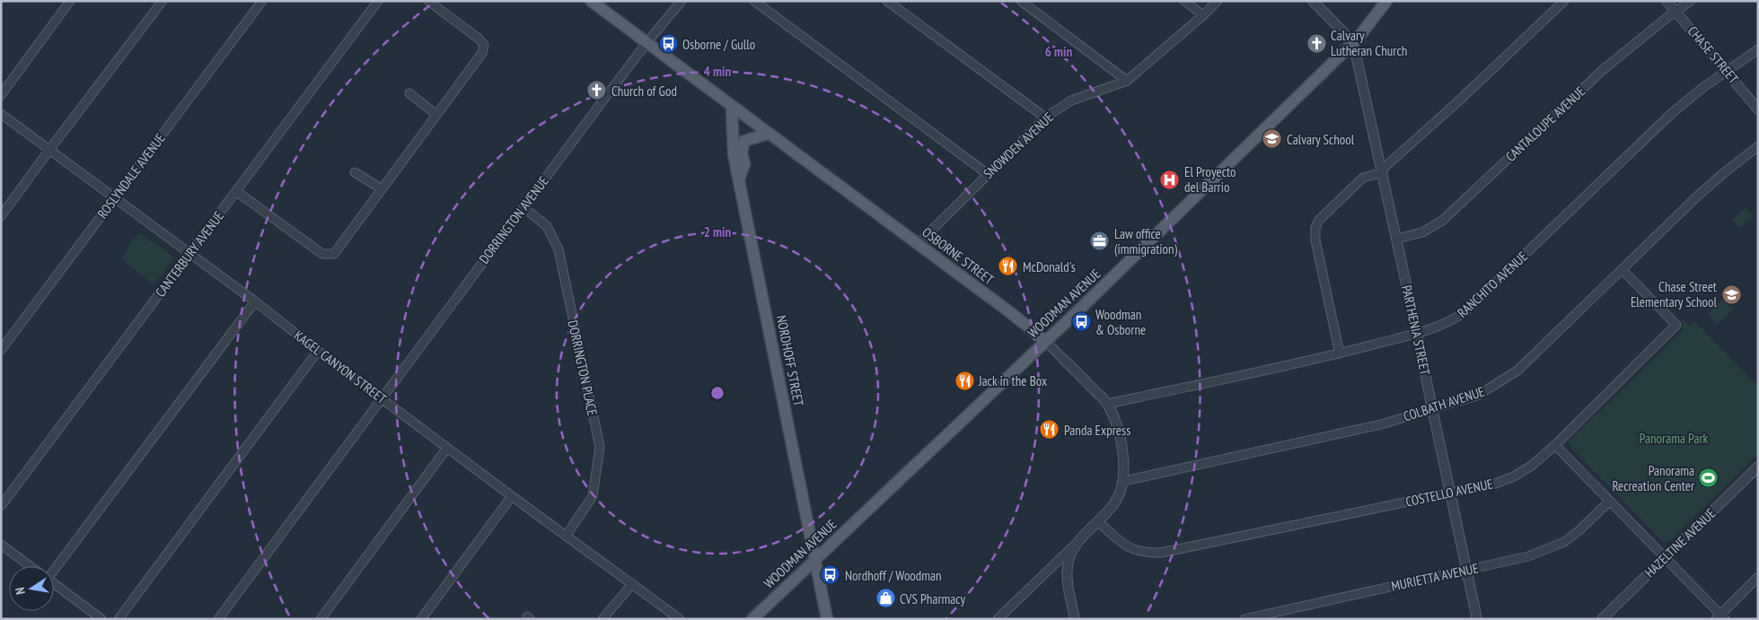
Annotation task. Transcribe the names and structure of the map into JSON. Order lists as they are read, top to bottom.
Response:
{
  "streets": {
    "main road": ["OSBORNE STREET", "WOODMAN AVENUE", "NORDHOFF STREET"],
    "street": [
      "CHASE STREET",
      "CANTALOUPE AVENUE",
      "SNOWDEN AVENUE",
      "ROSLYNDALE AVENUE",
      "DORRINGTON AVENUE",
      "CANTERBURY AVENUE",
      "RANCHITO AVENUE",
      "PARTHENIA STREET",
      "KAGEL CANYON STREET",
      "DORRINGTON PLACE",
      "COLBATH AVENUE",
      "COSTELLO AVENUE",
      "HAZELTINE AVENUE",
      "MURIETTA AVENUE"
    ]
  },
  "crossings": [
    ["CHASE STREET", "CANTALOUPE AVENUE"],
    ["CHASE STREET", "RANCHITO AVENUE"],
    ["CANTALOUPE AVENUE", "PARTHENIA STREET"],
    ["SNOWDEN AVENUE", "OSBORNE STREET"],
    ["ROSLYNDALE AVENUE", "KAGEL CANYON STREET"],
    ["DORRINGTON AVENUE", "OSBORNE STREET"],
    ["DORRINGTON AVENUE", "KAGEL CANYON STREET"],
    ["DORRINGTON AVENUE", "DORRINGTON PLACE"],
    ["CANTERBURY AVENUE", "KAGEL CANYON STREET"],
    ["OSBORNE STREET", "RANCHITO AVENUE"],
    ["OSBORNE STREET", "WOODMAN AVENUE"],
    ["OSBORNE STREET", "NORDHOFF STREET"],
    ["OSBORNE STREET", "COLBATH AVENUE"],
    ["OSBORNE STREET", "COSTELLO AVENUE"],
    ["RANCHITO AVENUE", "PARTHENIA STREET"],
    ["WOODMAN AVENUE", "PARTHENIA STREET"],
    ["WOODMAN AVENUE", "NORDHOFF STREET"],
    ["PARTHENIA STREET", "COLBATH AVENUE"],
    ["PARTHENIA STREET", "COSTELLO AVENUE"],
    ["PARTHENIA STREET", "MURIETTA AVENUE"],
    ["KAGEL CANYON STREET", "DORRINGTON PLACE"],
    ["COLBATH AVENUE", "COSTELLO AVENUE"]
  ],
  "parks": ["Panorama Park"],
  "places": {
    "church": ["Calvary Lutheran Church", "Church of God"],
    "bus stop": ["Osborne / Gullo", "Woodman & Osborne", "Nordhoff / Woodman"],
    "school or university": ["Calvary School", "Chase Street Elementary School"],
    "hospital": ["El Proyecto del Barrio"],
    "office": ["Law office (immigration)"],
    "restaurant": ["McDonald's", "Jack in the Box", "Panda Express"],
    "sports": ["Panorama Recreation Center"],
    "shop": ["CVS Pharmacy"]
  },
  "north": "left",
  "rings": ["6 min", "4 min", "2 min"]
}
